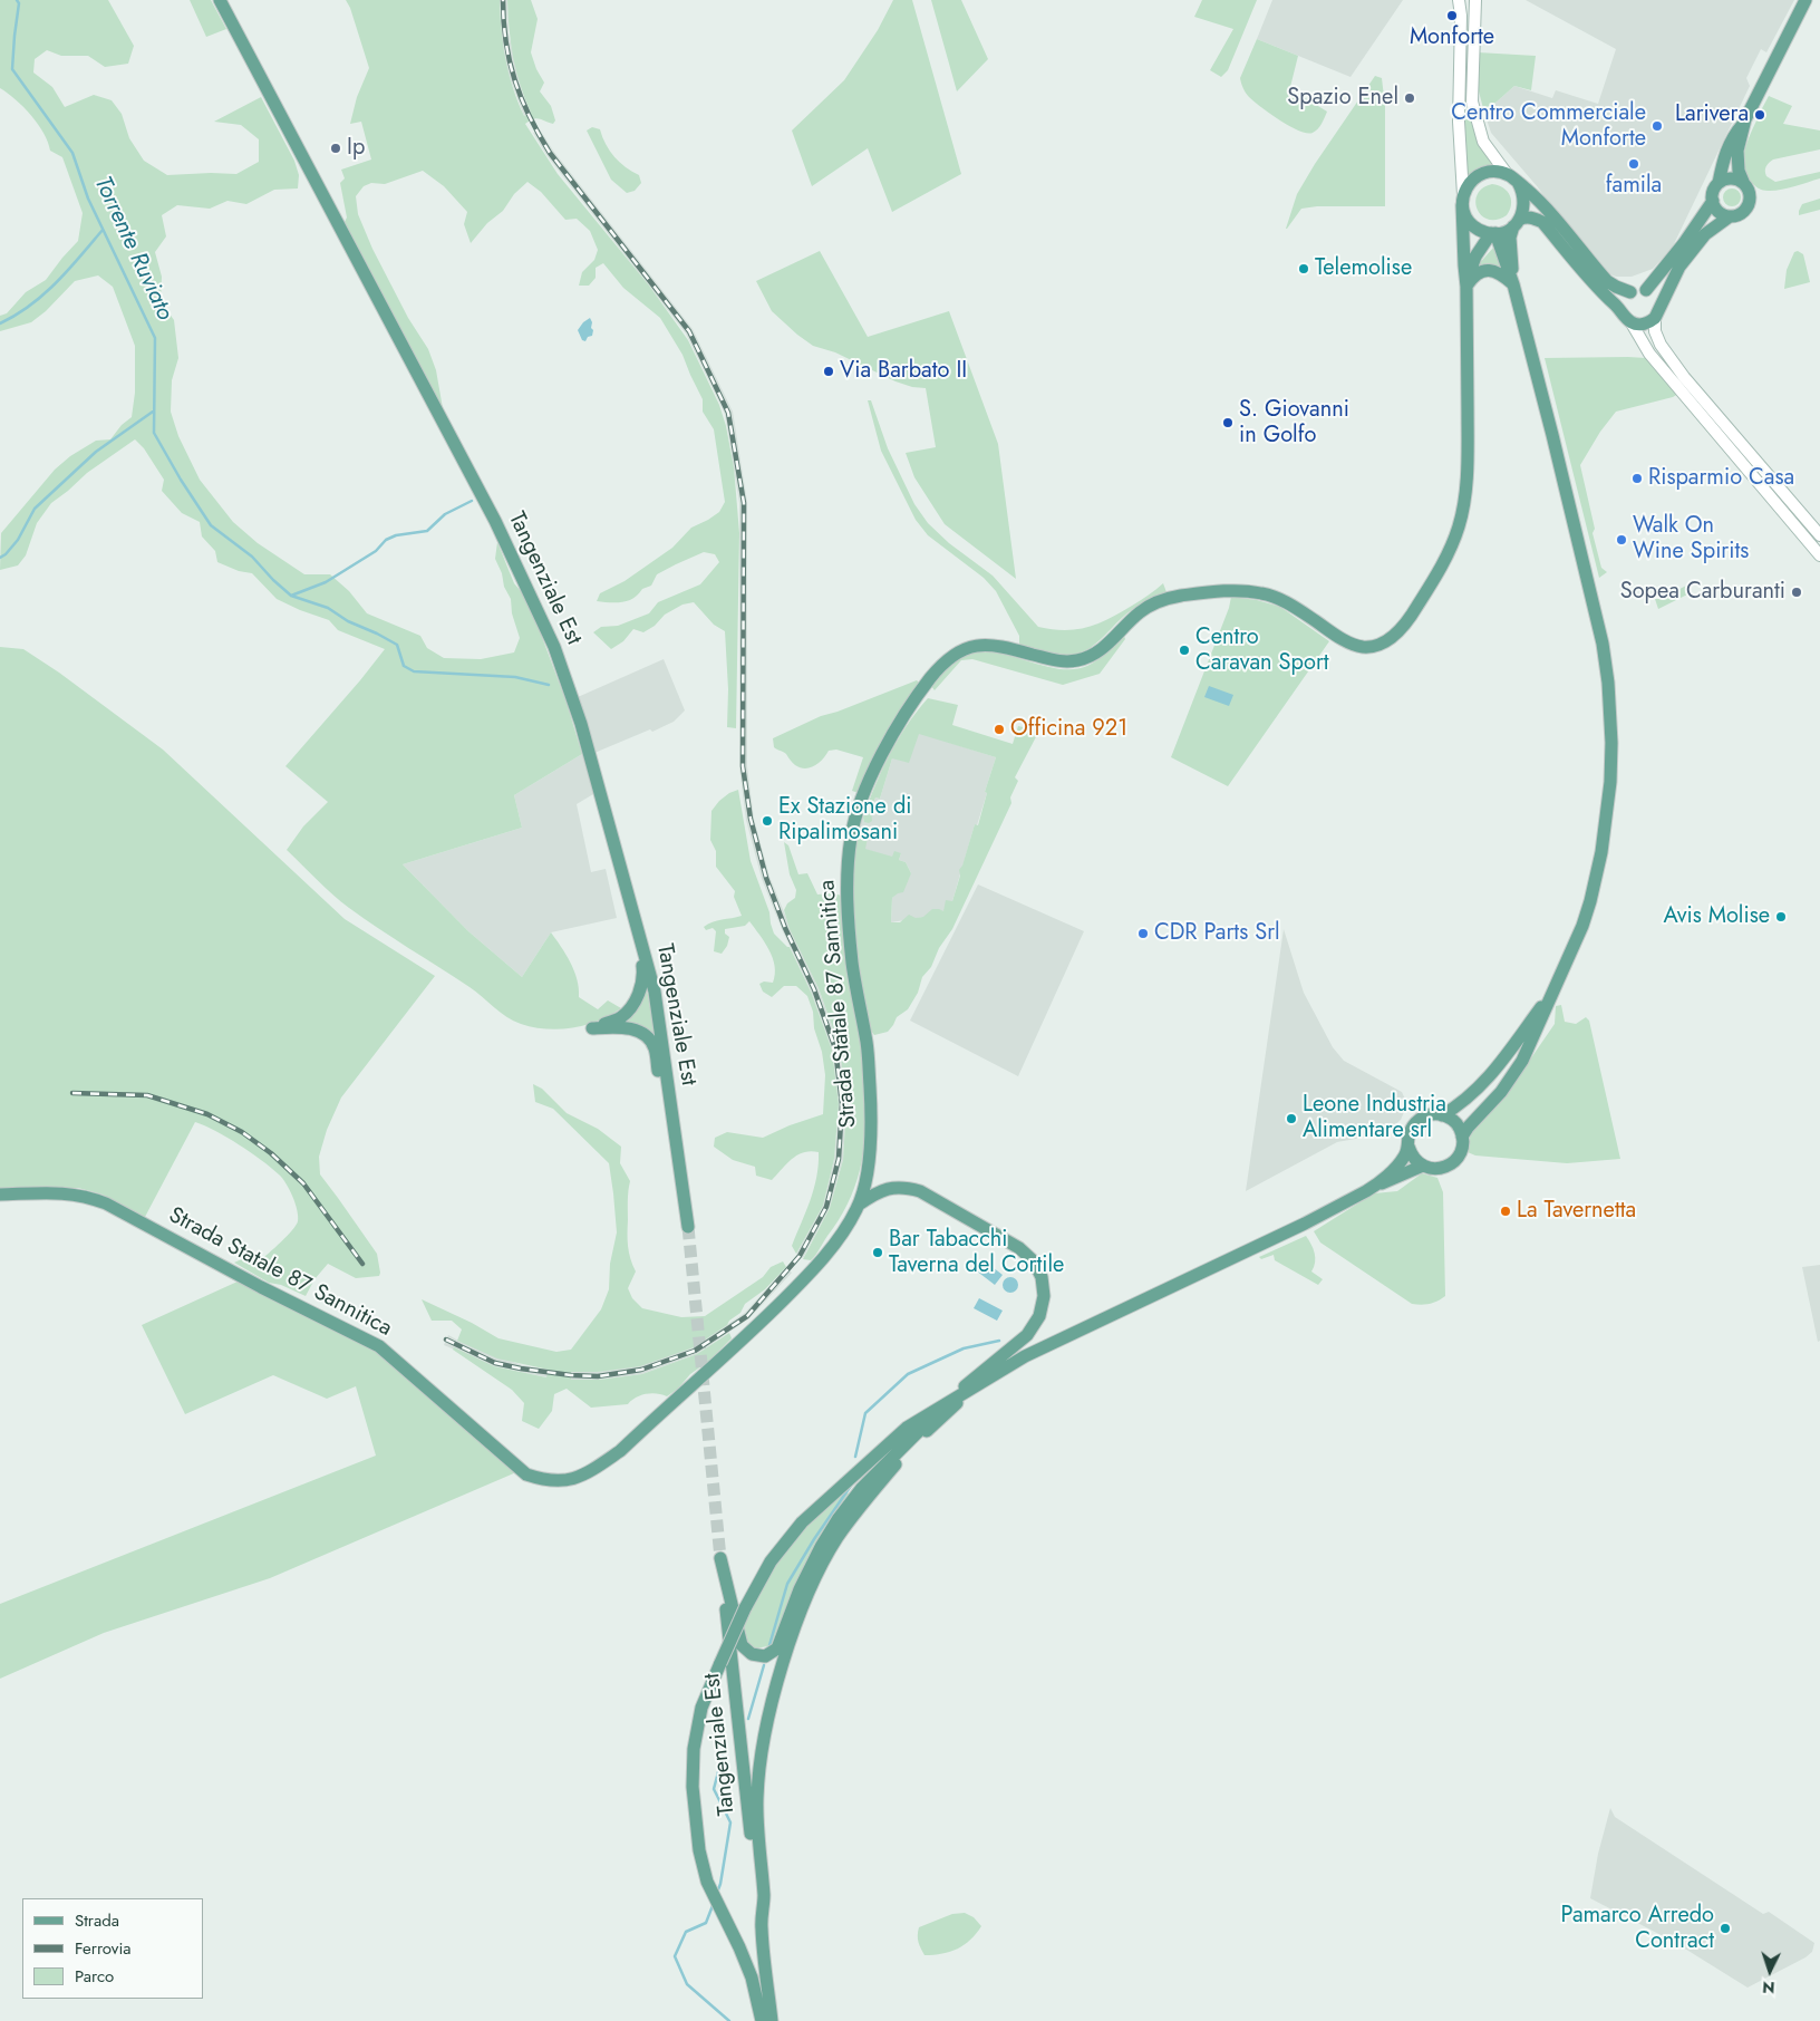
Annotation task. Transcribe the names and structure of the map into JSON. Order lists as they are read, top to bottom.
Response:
{
  "streets": {
    "main road": ["Tangenziale Est", "Strada Statale 87 Sannitica"]
  },
  "water": ["Torrente Ruviato"],
  "places": [
    "Monforte",
    "Spazio Enel",
    "Larivera",
    "Centro Commerciale Monforte",
    "Ip",
    "famila",
    "Telemolise",
    "Via Barbato II",
    "S. Giovanni in Golfo",
    "Risparmio Casa",
    "Walk On Wine Spirits",
    "Sopea Carburanti",
    "Centro Caravan Sport",
    "Officina 921",
    "Ex Stazione di Ripalimosani",
    "Avis Molise",
    "CDR Parts Srl",
    "Leone Industria Alimentare srl",
    "La Tavernetta",
    "Bar Tabacchi Taverna del Cortile",
    "Pamarco Arredo Contract"
  ],
  "legend": ["Strada", "Ferrovia", "Parco"],
  "north": "bottom"
}
